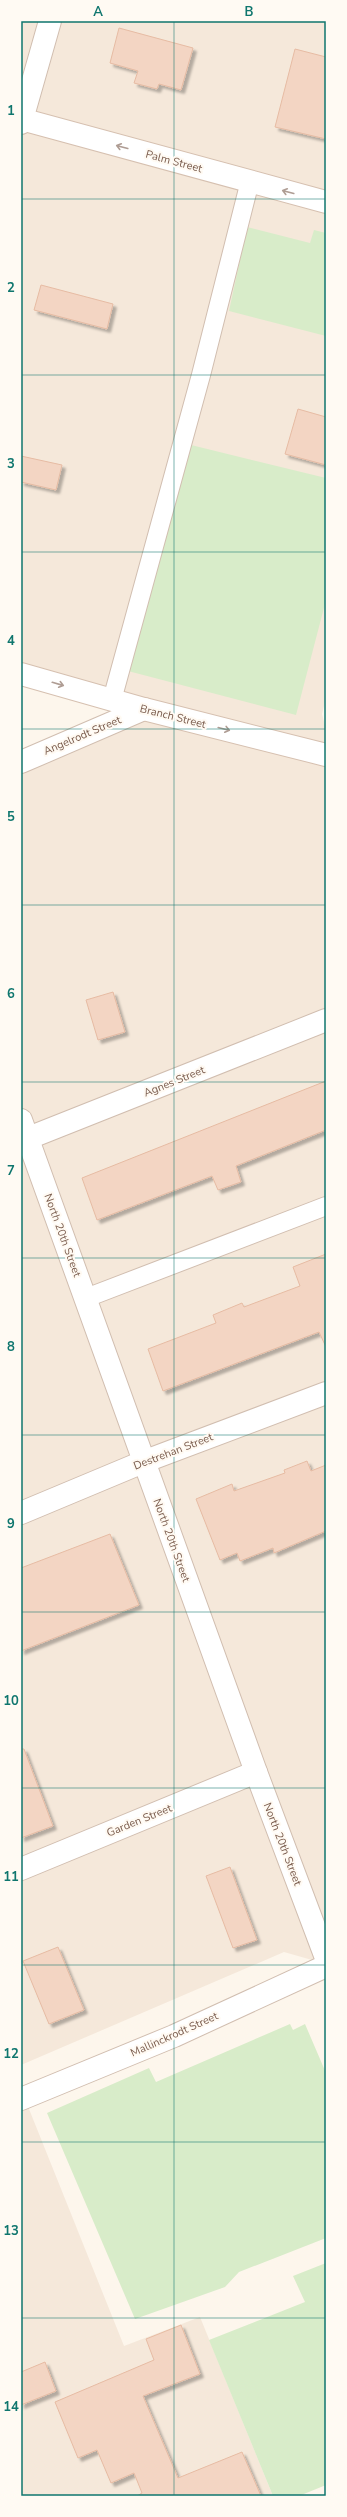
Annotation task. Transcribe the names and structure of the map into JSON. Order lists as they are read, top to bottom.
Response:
{
  "streets": {
    "street": [
      "Palm Street",
      "Branch Street",
      "Angelrodt Street",
      "Agnes Street",
      "North 20th Street",
      "Destrehan Street",
      "Garden Street",
      "Mallinckrodt Street"
    ]
  },
  "crossings": [
    ["Branch Street", "Angelrodt Street"],
    ["Agnes Street", "North 20th Street"],
    ["North 20th Street", "Destrehan Street"],
    ["North 20th Street", "Garden Street"]
  ],
  "one_way": ["Palm Street", "Branch Street"],
  "grid": {
    "columns": ["A", "B"],
    "rows": [
      "1",
      "2",
      "3",
      "4",
      "5",
      "6",
      "7",
      "8",
      "9",
      "10",
      "11",
      "12",
      "13",
      "14"
    ]
  }
}
